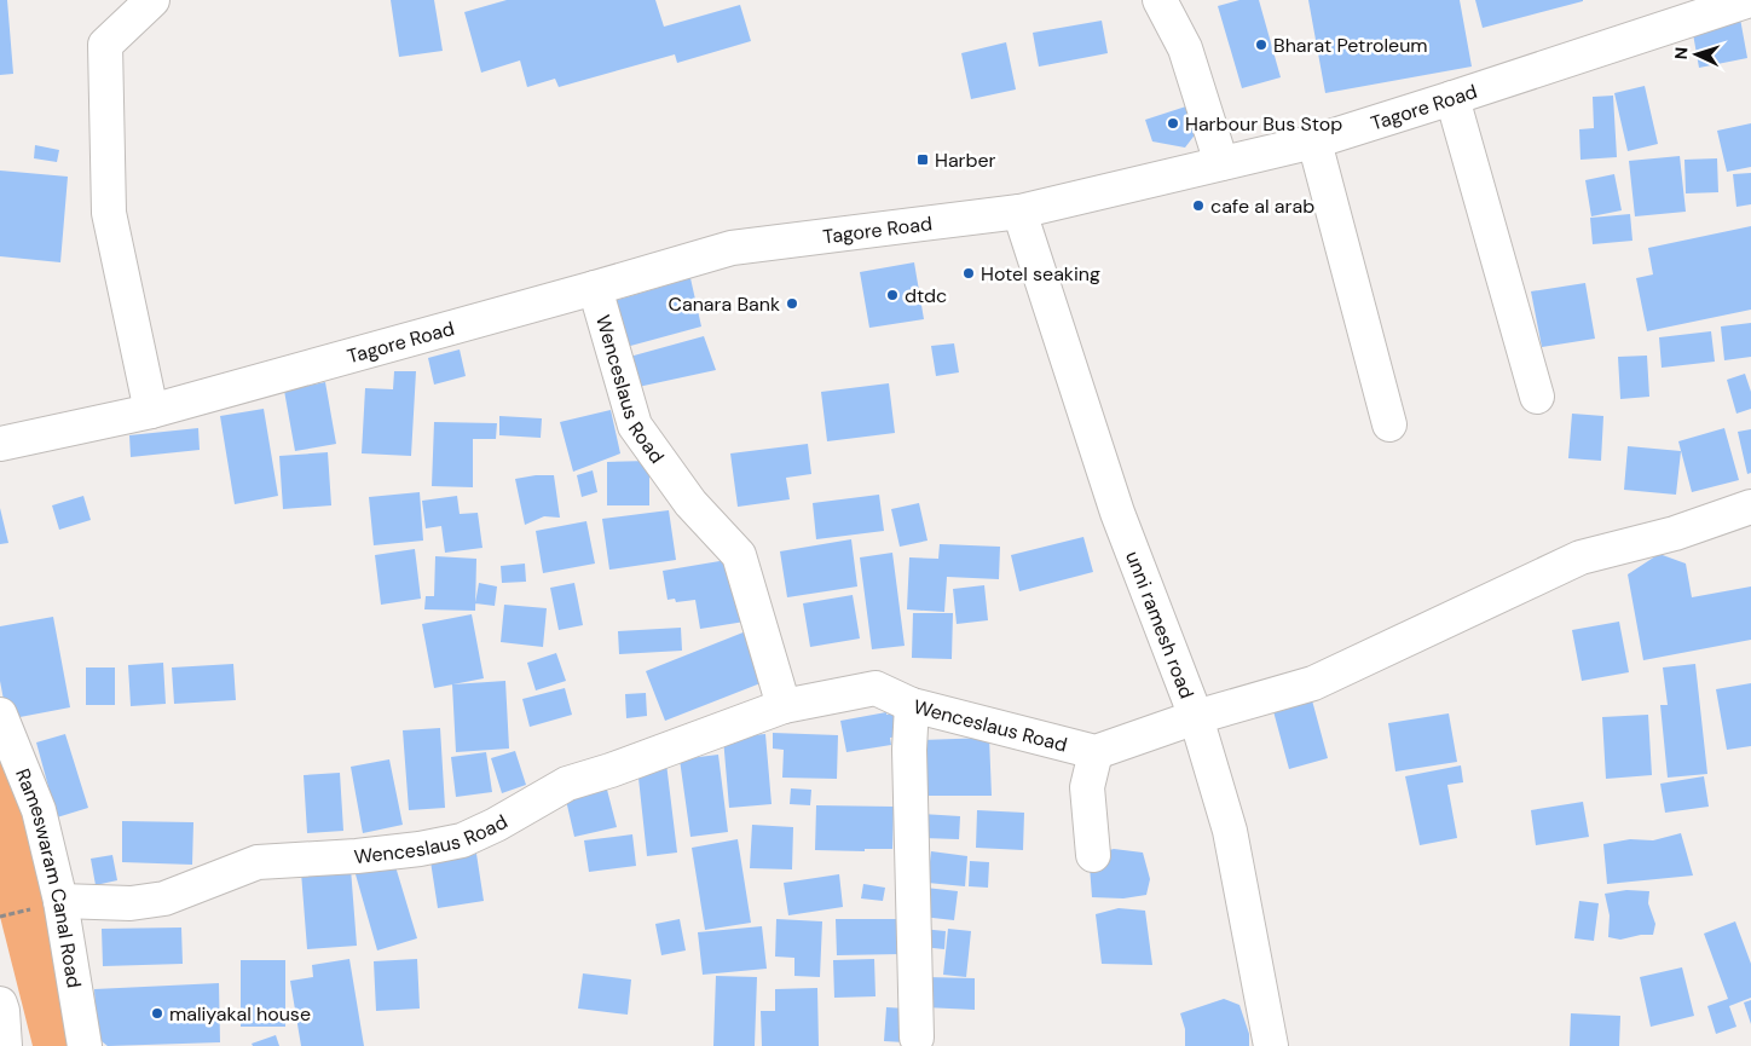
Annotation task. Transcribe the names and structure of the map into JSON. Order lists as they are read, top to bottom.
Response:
{
  "streets": {
    "street": [
      "Tagore Road",
      "Wenceslaus Road",
      "unni ramesh road",
      "Rameswaram Canal Road"
    ]
  },
  "crossings": [
    ["Tagore Road", "Wenceslaus Road"],
    ["Tagore Road", "unni ramesh road"],
    ["Wenceslaus Road", "Rameswaram Canal Road"]
  ],
  "places": {
    "other": [
      "Bharat Petroleum",
      "Harbour Bus Stop",
      "cafe al arab",
      "Hotel seaking",
      "dtdc",
      "Canara Bank",
      "maliyakal house"
    ],
    "transit": ["Harber"]
  },
  "north": "left"
}
